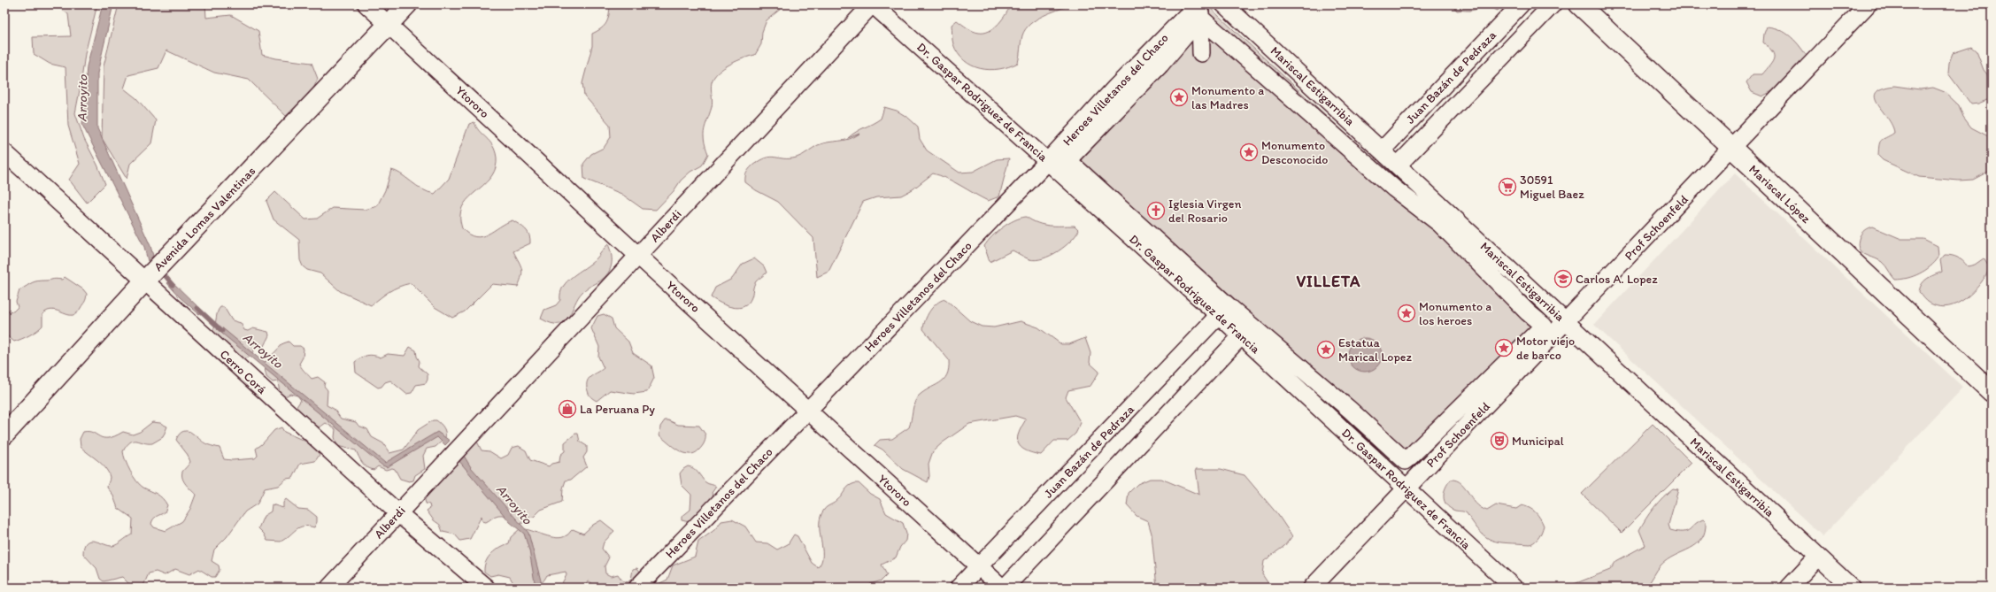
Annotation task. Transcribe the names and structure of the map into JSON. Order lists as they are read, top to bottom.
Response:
{
  "streets": {
    "street": [
      "Juan Bazán de Pedraza",
      "Mariscal Estigarribia",
      "Heroes Villetanos del Chaco",
      "Ytororo",
      "Dr. Gaspar Rodriguez de Francia",
      "Mariscal López",
      "Avenida Lomas Valentinas",
      "Alberdi",
      "Prof Schoenfeld",
      "Cerro Corá"
    ]
  },
  "crossings": [
    ["Juan Bazán de Pedraza", "Mariscal Estigarribia"],
    ["Juan Bazán de Pedraza", "Ytororo"],
    ["Juan Bazán de Pedraza", "Dr. Gaspar Rodriguez de Francia"],
    ["Mariscal Estigarribia", "Prof Schoenfeld"],
    ["Heroes Villetanos del Chaco", "Ytororo"],
    ["Heroes Villetanos del Chaco", "Dr. Gaspar Rodriguez de Francia"],
    ["Ytororo", "Avenida Lomas Valentinas"],
    ["Ytororo", "Alberdi"],
    ["Dr. Gaspar Rodriguez de Francia", "Alberdi"],
    ["Dr. Gaspar Rodriguez de Francia", "Prof Schoenfeld"],
    ["Mariscal López", "Prof Schoenfeld"],
    ["Avenida Lomas Valentinas", "Cerro Corá"],
    ["Alberdi", "Cerro Corá"]
  ],
  "districts": ["VILLETA"],
  "water": ["Arroyito"],
  "places": {
    "place": [
      "Monumento a las Madres",
      "Monumento Desconocido",
      "Monumento a los heroes",
      "Motor viejo de barco",
      "Estatua Marical Lopez"
    ],
    "supermarket": ["30591 Miguel Baez"],
    "church": ["Iglesia Virgen del Rosario"],
    "school or university": ["Carlos A. Lopez"],
    "shop": ["La Peruana Py"],
    "theatre": ["Municipal"]
  }
}
